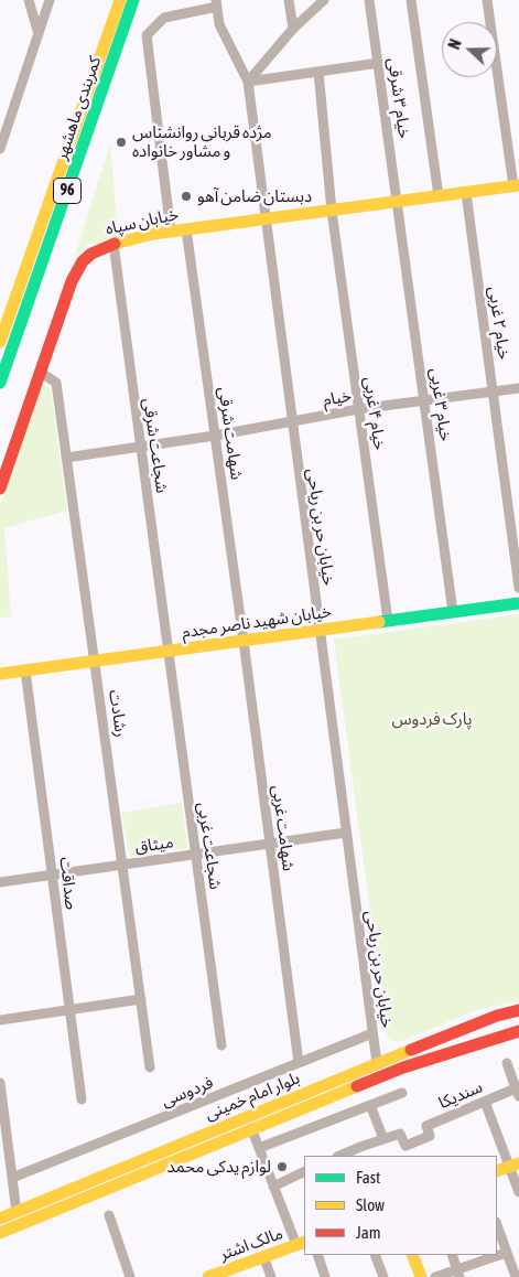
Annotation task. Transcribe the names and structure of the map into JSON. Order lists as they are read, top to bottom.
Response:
{
  "streets": {
    "main road": [
      "کمربندی ماهشهر",
      "96",
      "خیابان سپاه",
      "خیابان شهید ناصر مجدم",
      "بلوار امام خمینی",
      "مالک اشتر"
    ],
    "street": [
      "خیام ۳ شرقی",
      "خیام ۲ غربی",
      "خیام",
      "خیام ۳ غربی",
      "خیام ۴ غربی",
      "شهامت شرقی",
      "شجاعت شرقی",
      "خیابان حر بن ریاحی",
      "رشادت",
      "شهامت غربی",
      "میثاق",
      "شجاعت غربی",
      "صداقت",
      "فردوسی",
      "سندیکا"
    ]
  },
  "crossings": [
    ["خیام ۳ شرقی", "خیابان سپاه"],
    ["خیام ۳ شرقی", "خیام ۳ غربی"],
    ["خیابان سپاه", "خیام ۲ غربی"],
    ["خیابان سپاه", "خیام ۳ غربی"],
    ["خیابان سپاه", "خیام ۴ غربی"],
    ["خیابان سپاه", "شهامت شرقی"],
    ["خیابان سپاه", "شجاعت شرقی"],
    ["خیابان سپاه", "خیابان حر بن ریاحی"],
    ["خیابان سپاه", "رشادت"],
    ["خیام ۲ غربی", "خیام"],
    ["خیام", "خیام ۳ غربی"],
    ["خیام", "خیام ۴ غربی"],
    ["خیام", "شهامت شرقی"],
    ["خیام", "شجاعت شرقی"],
    ["خیام", "خیابان حر بن ریاحی"],
    ["خیام", "رشادت"],
    ["خیام ۳ غربی", "خیابان شهید ناصر مجدم"],
    ["خیام ۴ غربی", "خیابان شهید ناصر مجدم"],
    ["شهامت شرقی", "خیابان شهید ناصر مجدم"],
    ["شهامت شرقی", "شهامت غربی"],
    ["شجاعت شرقی", "خیابان شهید ناصر مجدم"],
    ["شجاعت شرقی", "شجاعت غربی"],
    ["خیابان حر بن ریاحی", "خیابان شهید ناصر مجدم"],
    ["خیابان حر بن ریاحی", "میثاق"],
    ["خیابان حر بن ریاحی", "فردوسی"],
    ["خیابان حر بن ریاحی", "بلوار امام خمینی"],
    ["خیابان شهید ناصر مجدم", "رشادت"],
    ["خیابان شهید ناصر مجدم", "شهامت غربی"],
    ["خیابان شهید ناصر مجدم", "شجاعت غربی"],
    ["خیابان شهید ناصر مجدم", "صداقت"],
    ["رشادت", "میثاق"],
    ["شهامت غربی", "میثاق"],
    ["شهامت غربی", "فردوسی"],
    ["میثاق", "شجاعت غربی"],
    ["میثاق", "صداقت"]
  ],
  "parks": ["پارک فردوس"],
  "places": ["مژده قربانی روانشناس و مشاور خانواده", "دبستان ضامن آهو", "لوازم یدکی محمد"],
  "legend": ["Fast", "Slow", "Jam"],
  "north": "left"
}
